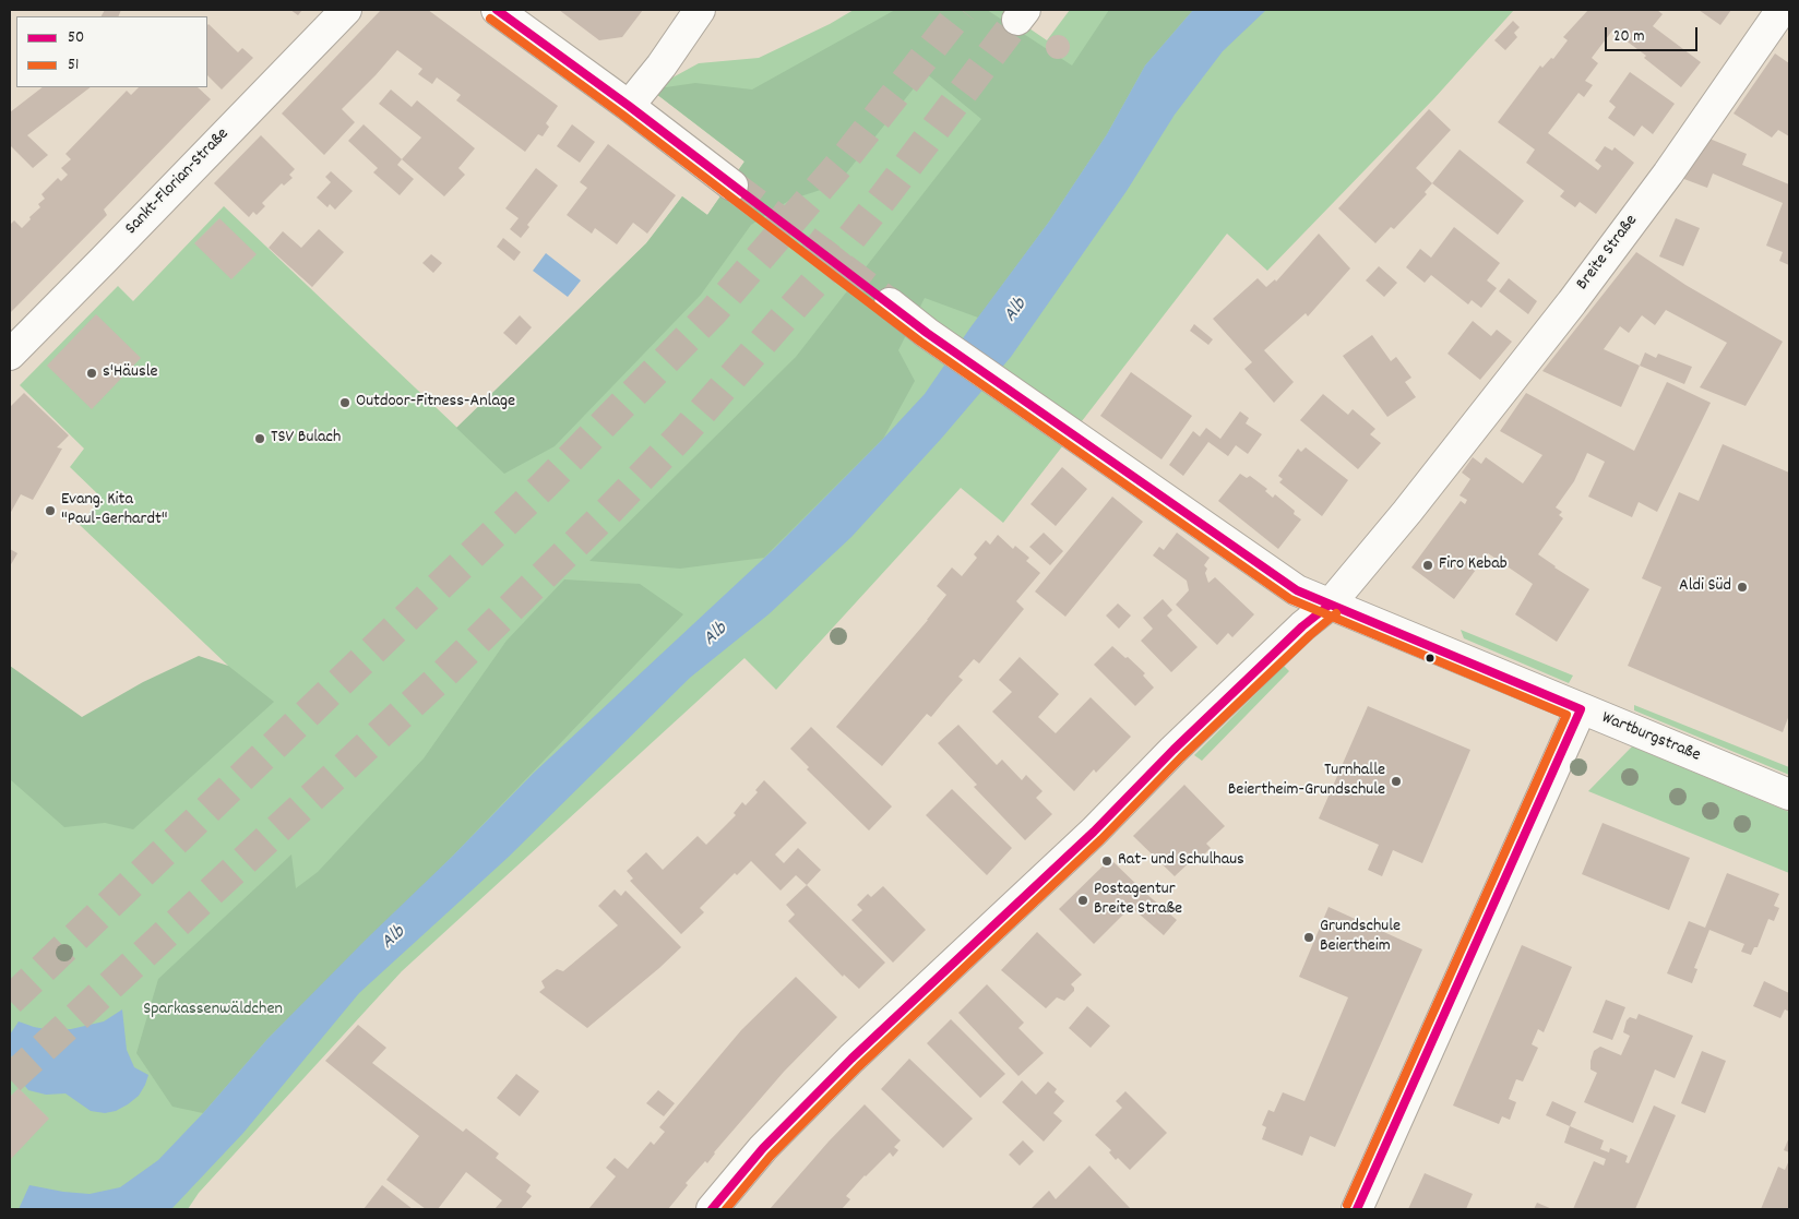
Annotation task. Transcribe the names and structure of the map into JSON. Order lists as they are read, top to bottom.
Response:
{
  "streets": {
    "street": ["Sankt-Florian-Straße", "Breite Straße", "Wartburgstraße"]
  },
  "crossings": [
    ["Breite Straße", "Wartburgstraße"]
  ],
  "water": ["Alb"],
  "parks": ["Sparkassenwäldchen"],
  "places": [
    "s'Häusle",
    "Outdoor-Fitness-Anlage",
    "TSV Bulach",
    "Evang. Kita \"Paul-Gerhardt\"",
    "Firo Kebab",
    "Aldi Süd",
    "Turnhalle Beiertheim-Grundschule",
    "Rat- und Schulhaus",
    "Postagentur Breite Straße",
    "Grundschule Beiertheim"
  ],
  "lines": ["transit line 50", "transit line 51"],
  "legend": ["50", "51"],
  "scale_bar": "20 m"
}
